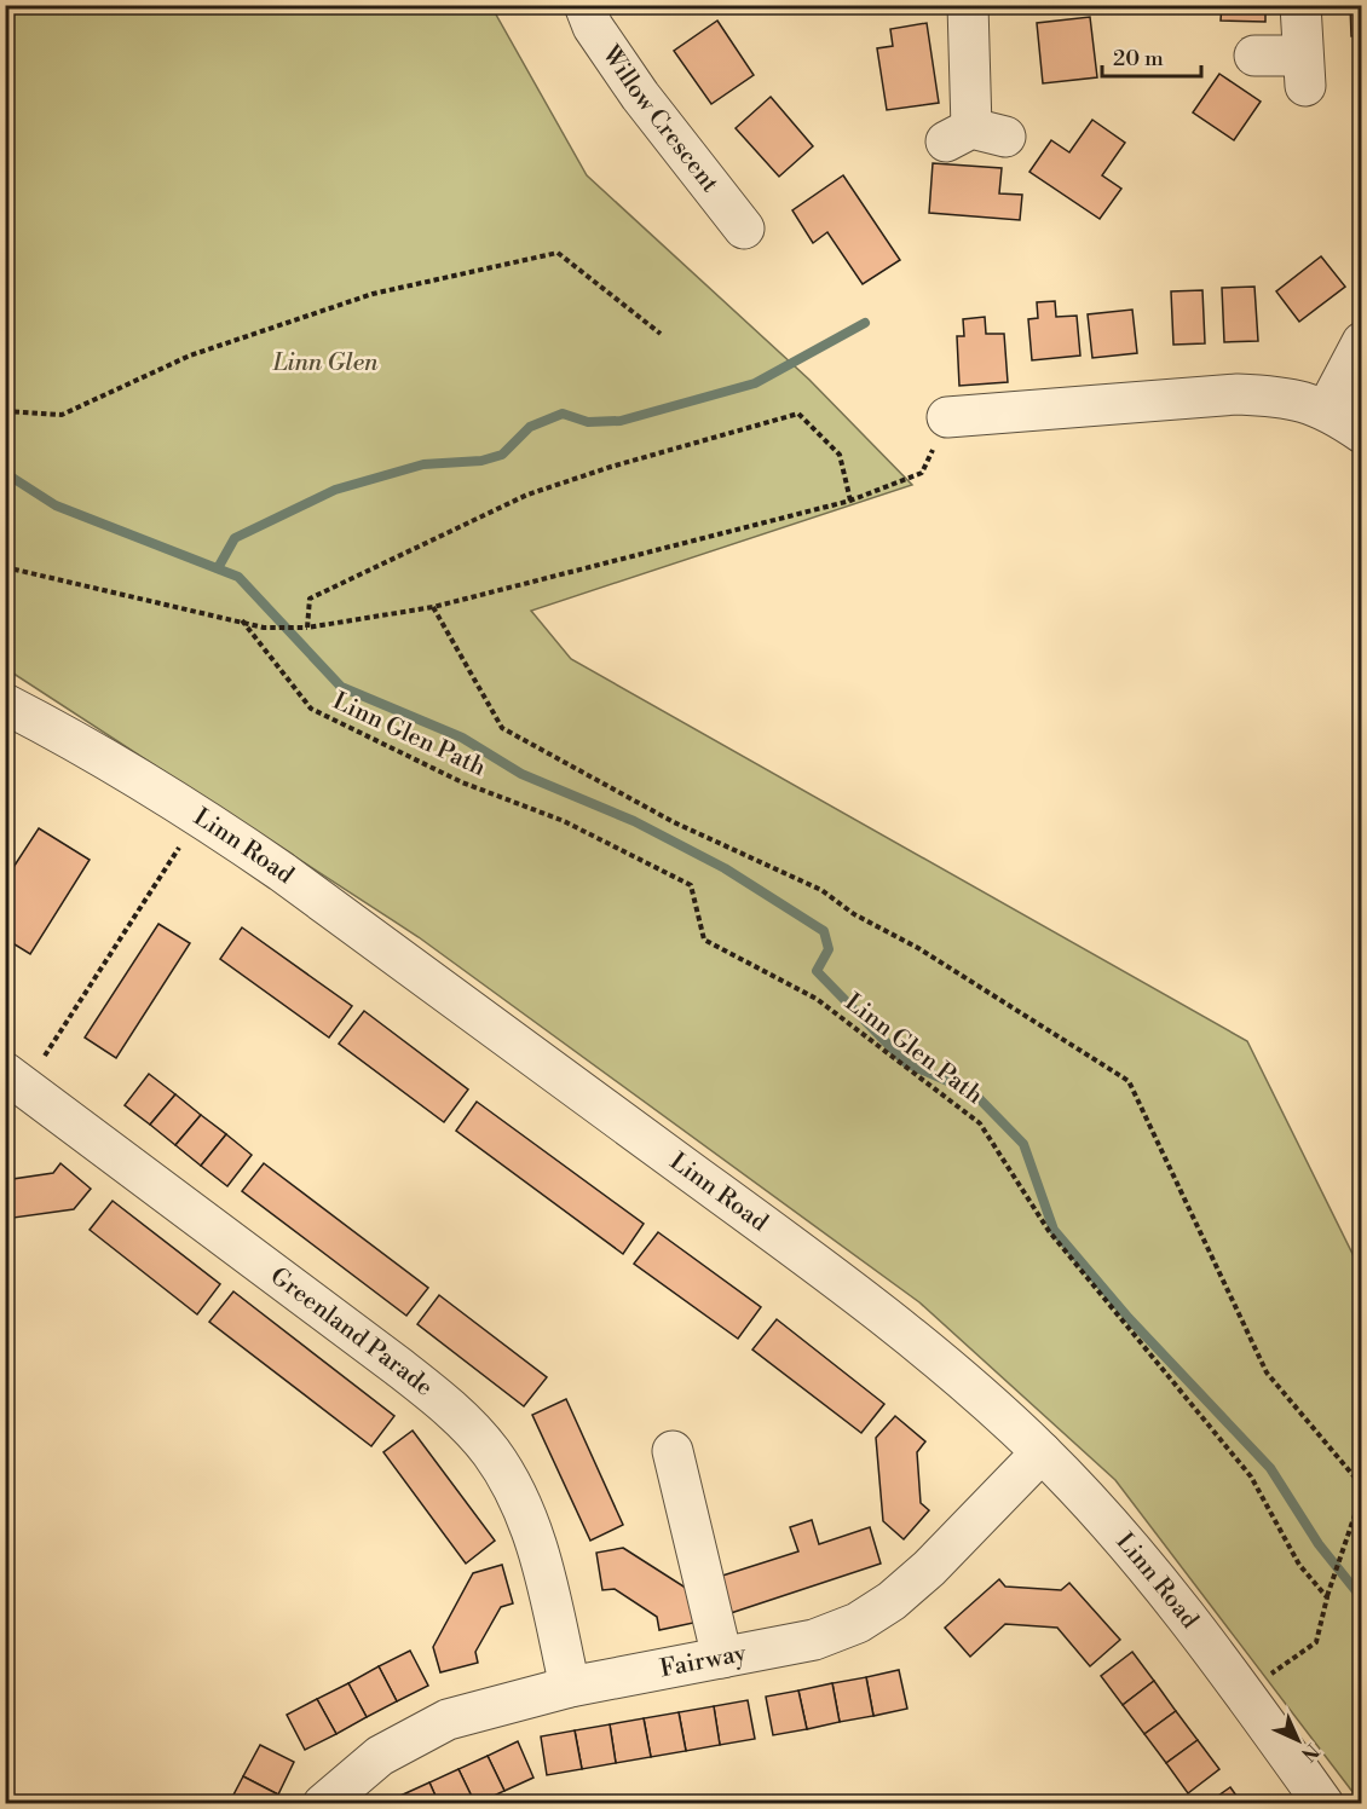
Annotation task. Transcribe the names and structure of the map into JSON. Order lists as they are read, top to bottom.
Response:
{
  "streets": {
    "street": [
      "Willow Crescent",
      "Linn Road",
      "Greenland Parade",
      "Fairway"
    ],
    "path": ["Linn Glen Path"]
  },
  "crossings": [
    ["Linn Road", "Fairway"],
    ["Greenland Parade", "Fairway"]
  ],
  "parks": ["Linn Glen"],
  "scale_bar": "20 m",
  "north": "bottom right"
}
